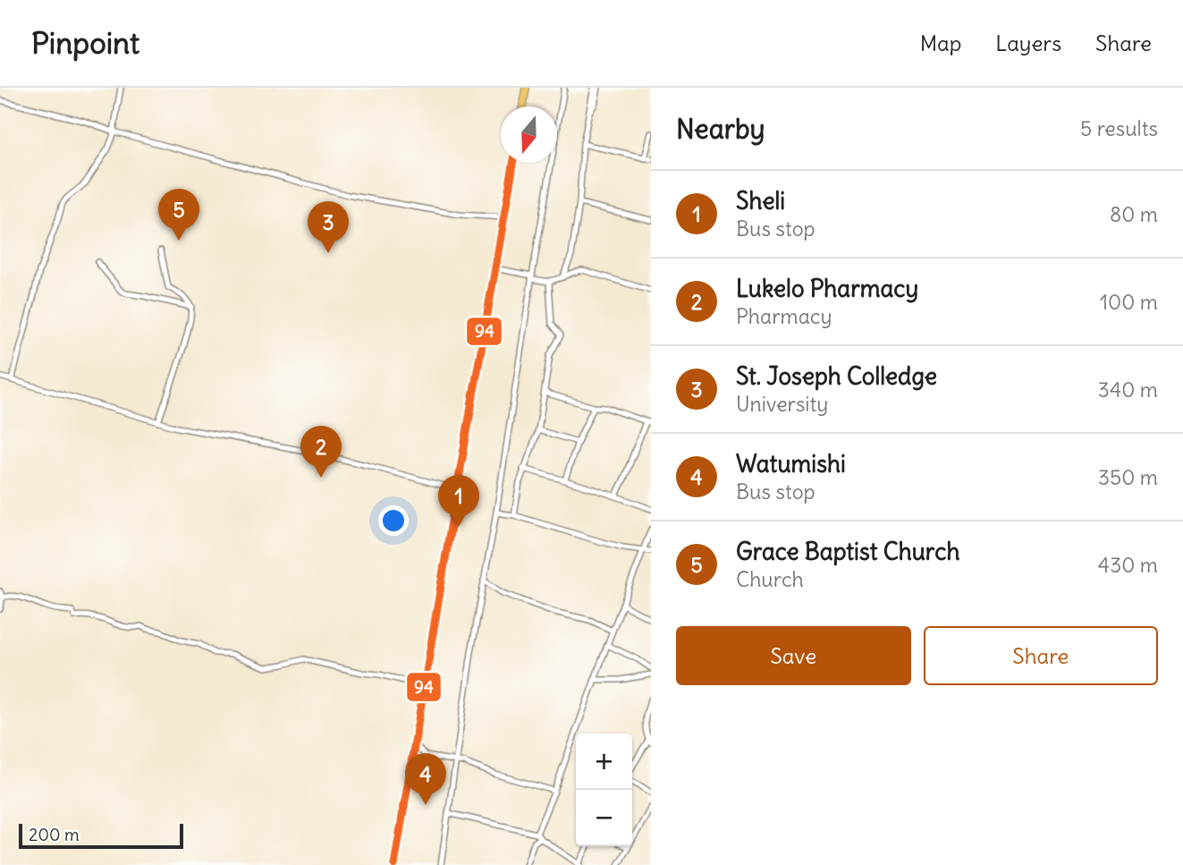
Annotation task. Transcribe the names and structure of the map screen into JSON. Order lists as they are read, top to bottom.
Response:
{
  "lines": ["transit line 94"],
  "scale_bar": "200 m",
  "north": "bottom",
  "page": {
    "header": "Pinpoint",
    "nav": ["Map", "Layers", "Share"],
    "heading": ["Nearby", "5 results"],
    "list": [
      {
        "mark": "1",
        "name": "Sheli",
        "note": "Bus stop",
        "value": "80 m"
      },
      {
        "mark": "2",
        "name": "Lukelo Pharmacy",
        "note": "Pharmacy",
        "value": "100 m"
      },
      {
        "mark": "3",
        "name": "St. Joseph Colledge",
        "note": "University",
        "value": "340 m"
      },
      {
        "mark": "4",
        "name": "Watumishi",
        "note": "Bus stop",
        "value": "350 m"
      },
      {
        "mark": "5",
        "name": "Grace Baptist Church",
        "note": "Church",
        "value": "430 m"
      }
    ],
    "pins": [
      "5",
      "3",
      "2",
      "1",
      "4"
    ],
    "buttons": ["Save", "Share"],
    "map_buttons": ["+", "−"],
    "scale": "200 m"
  }
}
